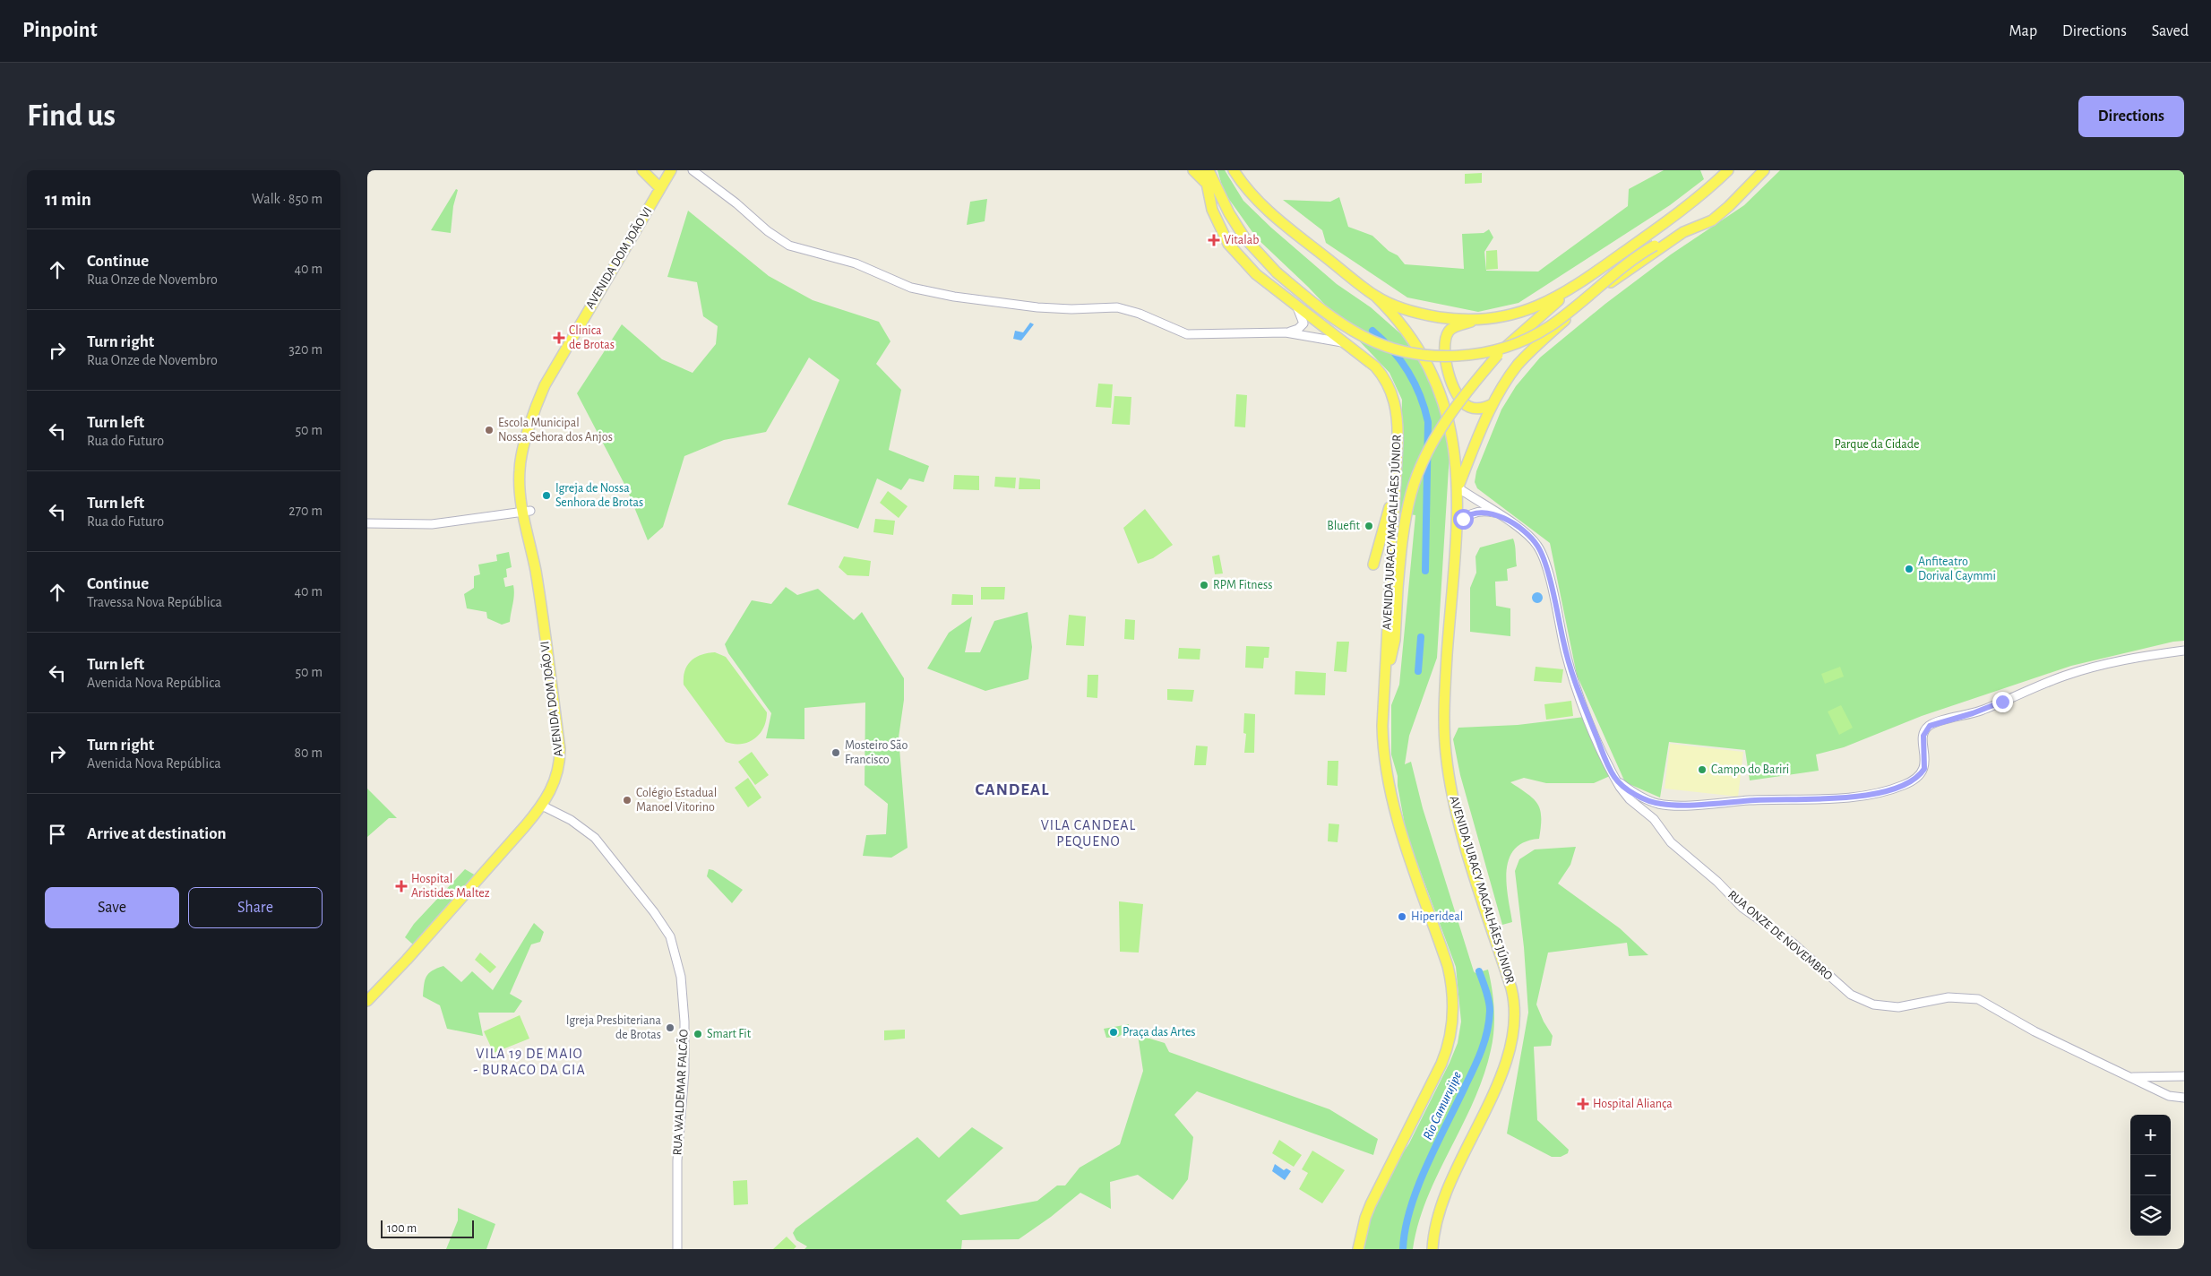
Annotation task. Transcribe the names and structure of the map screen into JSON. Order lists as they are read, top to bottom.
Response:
{
  "streets": {
    "main road": ["AVENIDA DOM JOÃO VI", "AVENIDA JURACY MAGALHÃES JÚNIOR"],
    "street": ["RUA ONZE DE NOVEMBRO", "RUA WALDEMAR FALCÃO"]
  },
  "crossings": [
    ["AVENIDA DOM JOÃO VI", "RUA WALDEMAR FALCÃO"],
    ["AVENIDA JURACY MAGALHÃES JÚNIOR", "RUA ONZE DE NOVEMBRO"]
  ],
  "districts": ["CANDEAL", "VILA CANDEAL PEQUENO", "VILA 19 DE MAIO - BURACO DA GIA"],
  "water": ["Rio Camurujipe"],
  "parks": ["Parque da Cidade"],
  "places": {
    "health": [
      "Vitalab",
      "Clinica de Brotas",
      "Hospital Aristides Maltez",
      "Hospital Aliança"
    ],
    "other": [
      "Escola Municipal Nossa Sehora dos Anjos",
      "Igreja de Nossa Senhora de Brotas",
      "Bluefit",
      "Anfiteatro Dorival Caymmi",
      "RPM Fitness",
      "Mosteiro São Francisco",
      "Campo do Bariri",
      "Colégio Estadual Manoel Vitorino",
      "Hiperideal",
      "Igreja Presbiteriana de Brotas",
      "Praça das Artes",
      "Smart Fit"
    ]
  },
  "scale_bar": "100 m",
  "page": {
    "header": "Pinpoint",
    "nav": ["Map", "Directions", "Saved"],
    "buttons": [
      "Directions",
      ["Save", "Share"]
    ],
    "title": "Find us",
    "heading": ["11 min", "Walk · 850 m"],
    "list": [
      ["Continue", "Rua Onze de Novembro", "40 m"],
      ["Turn right", "Rua Onze de Novembro", "320 m"],
      ["Turn left", "Rua do Futuro", "50 m"],
      ["Turn left", "Rua do Futuro", "270 m"],
      ["Continue", "Travessa Nova República", "40 m"],
      ["Turn left", "Avenida Nova República", "50 m"],
      ["Turn right", "Avenida Nova República", "80 m"],
      "Arrive at destination"
    ],
    "map_buttons": ["+", "−"],
    "scale": "100 m"
  }
}
